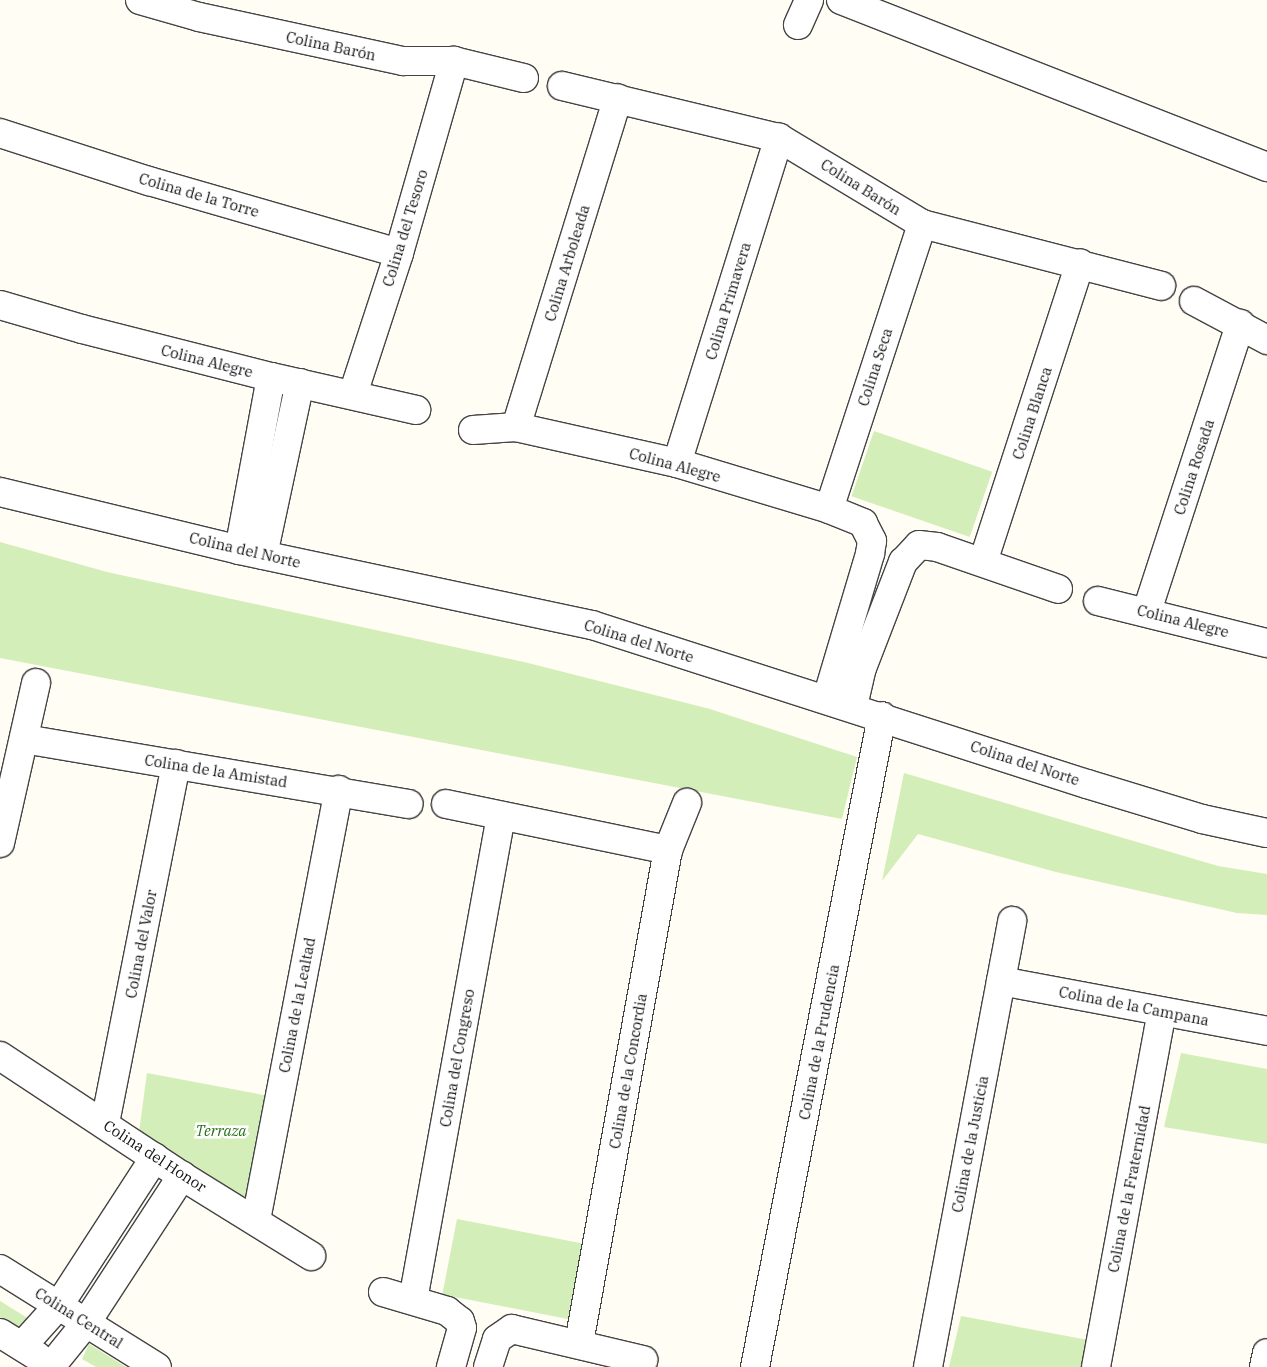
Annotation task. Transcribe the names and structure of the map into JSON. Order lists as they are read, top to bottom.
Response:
{
  "streets": {
    "street": [
      "Colina Barón",
      "Colina de la Torre",
      "Colina del Tesoro",
      "Colina Arboleada",
      "Colina Primavera",
      "Colina Alegre",
      "Colina Seca",
      "Colina Blanca",
      "Colina Rosada",
      "Colina del Norte",
      "Colina de la Amistad",
      "Colina del Valor",
      "Colina de la Lealtad",
      "Colina de la Campana",
      "Colina de la Prudencia",
      "Colina del Congreso",
      "Colina de la Concordia",
      "Colina de la Justicia",
      "Colina del Honor",
      "Colina de la Fraternidad",
      "Colina Central"
    ]
  },
  "crossings": [
    ["Colina Barón", "Colina del Tesoro"],
    ["Colina Barón", "Colina Arboleada"],
    ["Colina Barón", "Colina Primavera"],
    ["Colina Barón", "Colina Seca"],
    ["Colina Barón", "Colina Blanca"],
    ["Colina de la Torre", "Colina del Tesoro"],
    ["Colina del Tesoro", "Colina Alegre"],
    ["Colina Arboleada", "Colina Alegre"],
    ["Colina Primavera", "Colina Alegre"],
    ["Colina Alegre", "Colina Seca"],
    ["Colina Alegre", "Colina Rosada"],
    ["Colina Alegre", "Colina del Norte"],
    ["Colina del Norte", "Colina de la Prudencia"],
    ["Colina de la Amistad", "Colina del Valor"],
    ["Colina de la Amistad", "Colina de la Lealtad"],
    ["Colina del Valor", "Colina del Honor"],
    ["Colina de la Lealtad", "Colina del Honor"],
    ["Colina de la Campana", "Colina de la Justicia"],
    ["Colina de la Campana", "Colina de la Fraternidad"]
  ],
  "parks": ["Terraza"]
}
